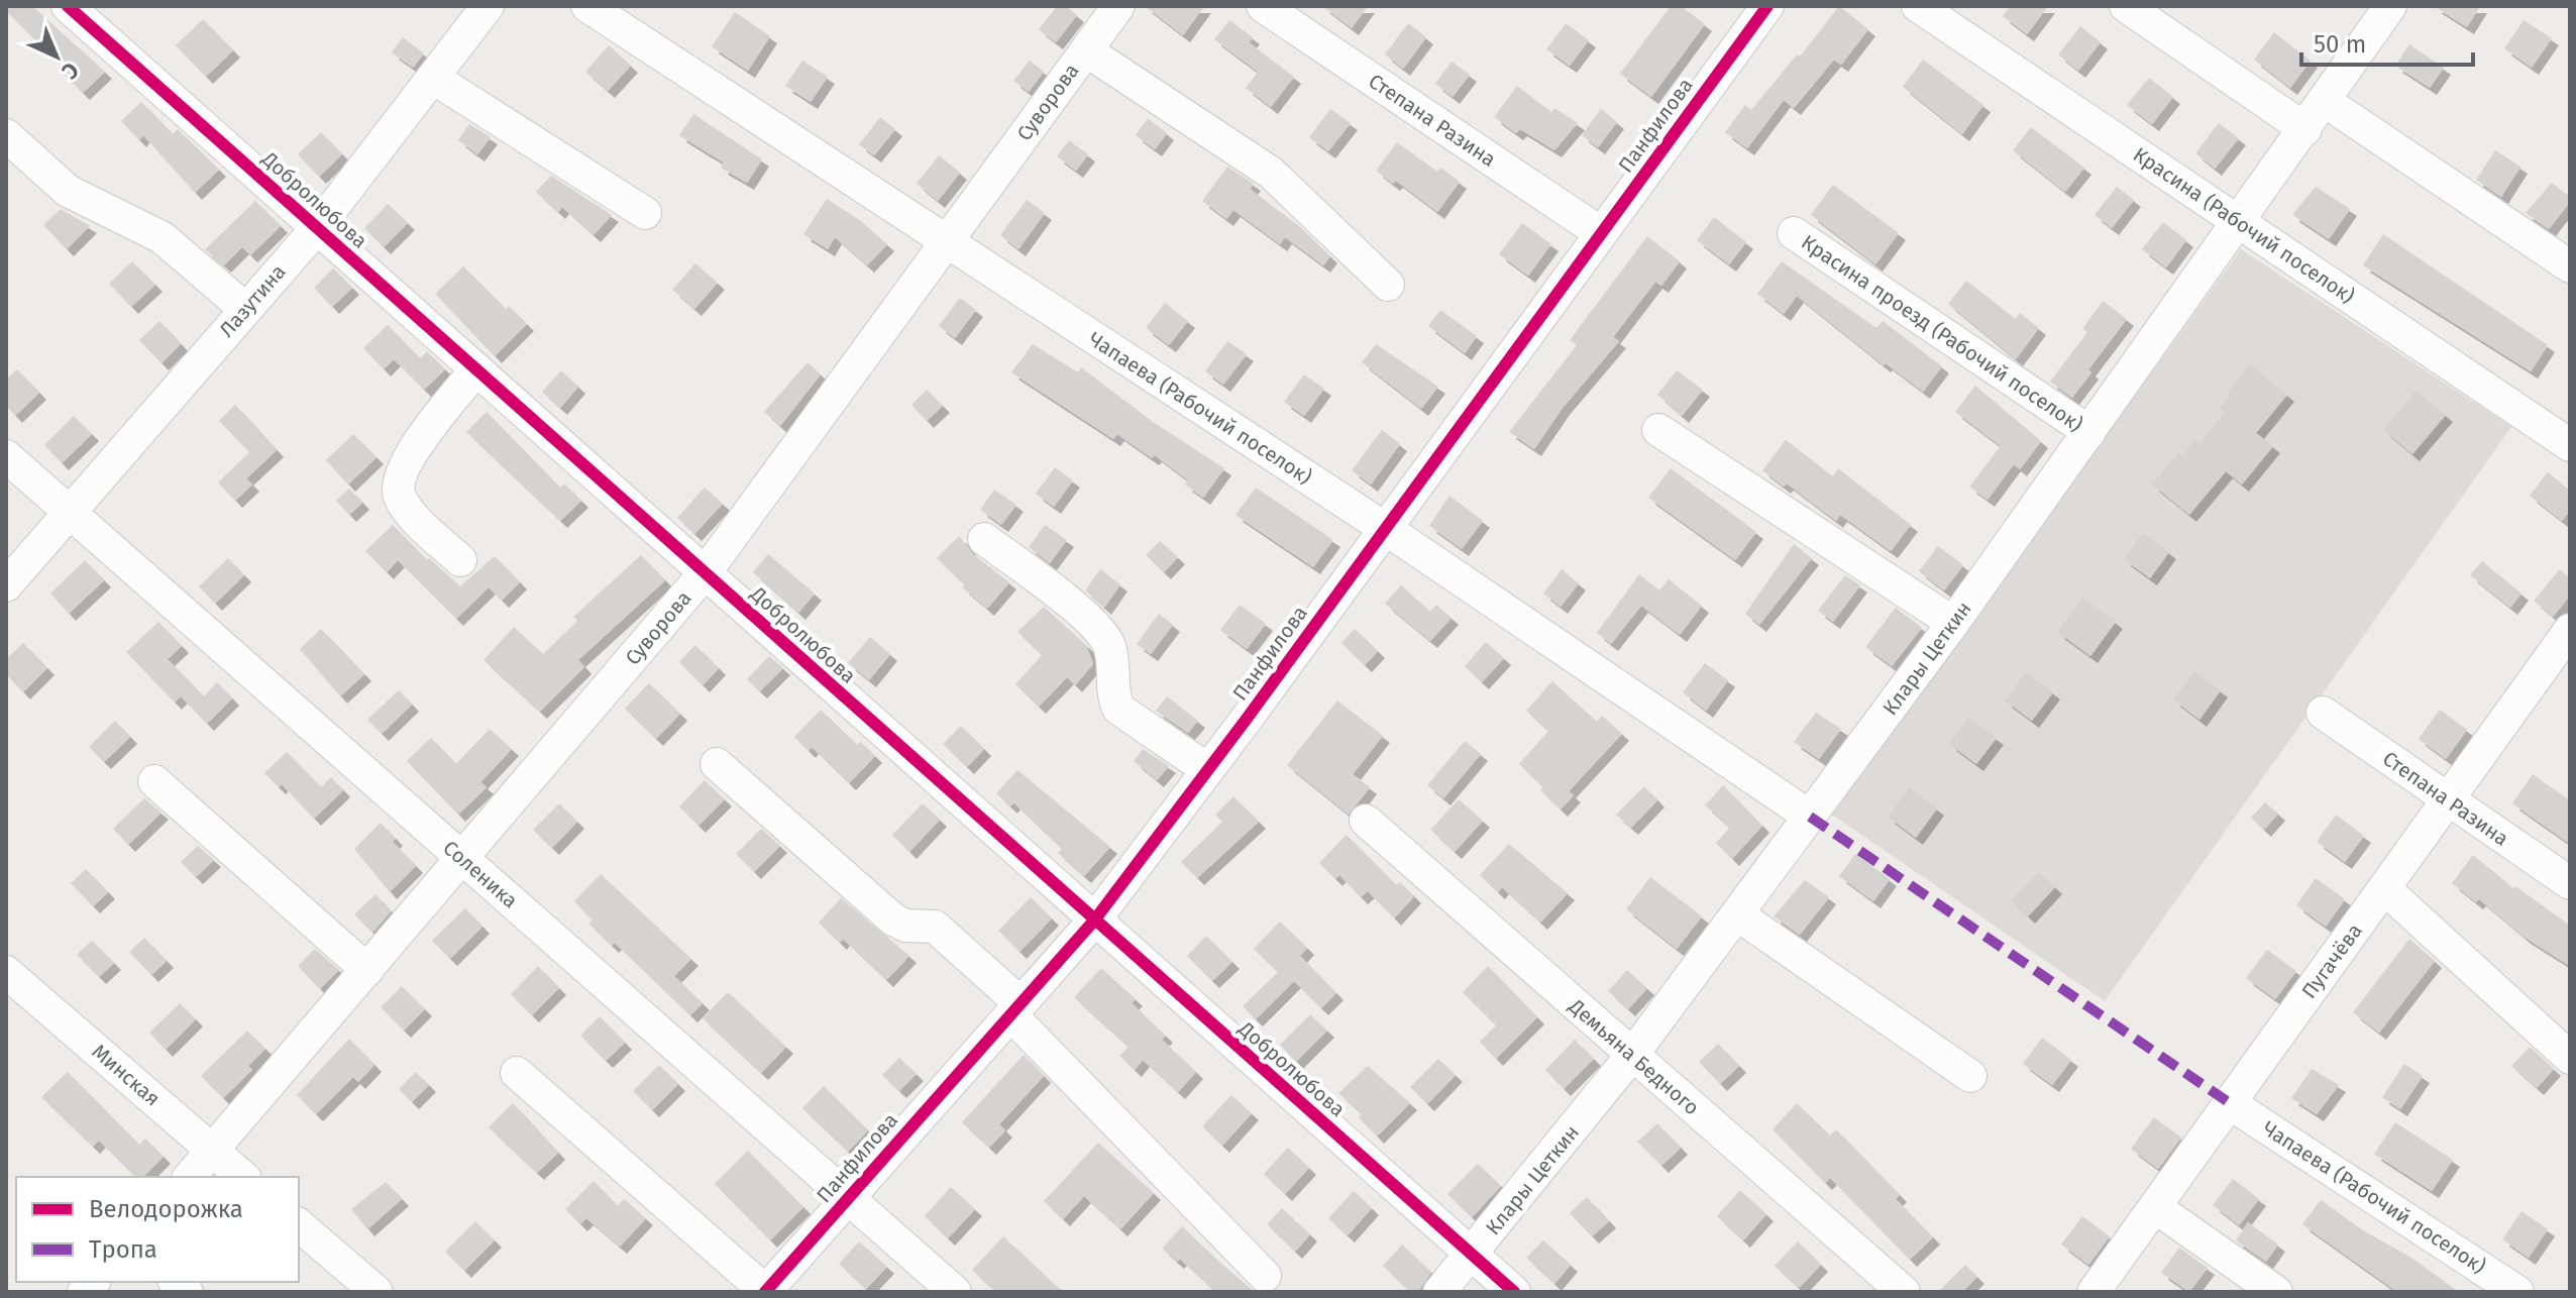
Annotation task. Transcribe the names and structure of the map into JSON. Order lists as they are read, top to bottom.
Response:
{
  "streets": {
    "street": [
      "Суворова",
      "Степана Разина",
      "Панфилова",
      "Добролюбова",
      "Красина (Рабочий поселок)",
      "Лазутина",
      "Красина проезд (Рабочий поселок)",
      "Чапаева (Рабочий поселок)",
      "Клары Цеткин",
      "Соленика",
      "Пугачёва",
      "Демьяна Бедного",
      "Минская"
    ]
  },
  "crossings": [
    ["Суворова", "Добролюбова"],
    ["Суворова", "Чапаева (Рабочий поселок)"],
    ["Суворова", "Соленика"],
    ["Суворова", "Минская"],
    ["Степана Разина", "Панфилова"],
    ["Степана Разина", "Пугачёва"],
    ["Панфилова", "Добролюбова"],
    ["Панфилова", "Чапаева (Рабочий поселок)"],
    ["Панфилова", "Соленика"],
    ["Добролюбова", "Лазутина"],
    ["Добролюбова", "Клары Цеткин"],
    ["Красина (Рабочий поселок)", "Клары Цеткин"],
    ["Лазутина", "Соленика"],
    ["Красина проезд (Рабочий поселок)", "Клары Цеткин"],
    ["Чапаева (Рабочий поселок)", "Клары Цеткин"],
    ["Чапаева (Рабочий поселок)", "Пугачёва"],
    ["Клары Цеткин", "Демьяна Бедного"]
  ],
  "legend": ["Велодорожка", "Тропа"],
  "scale_bar": "50 m",
  "north": "bottom right"
}
